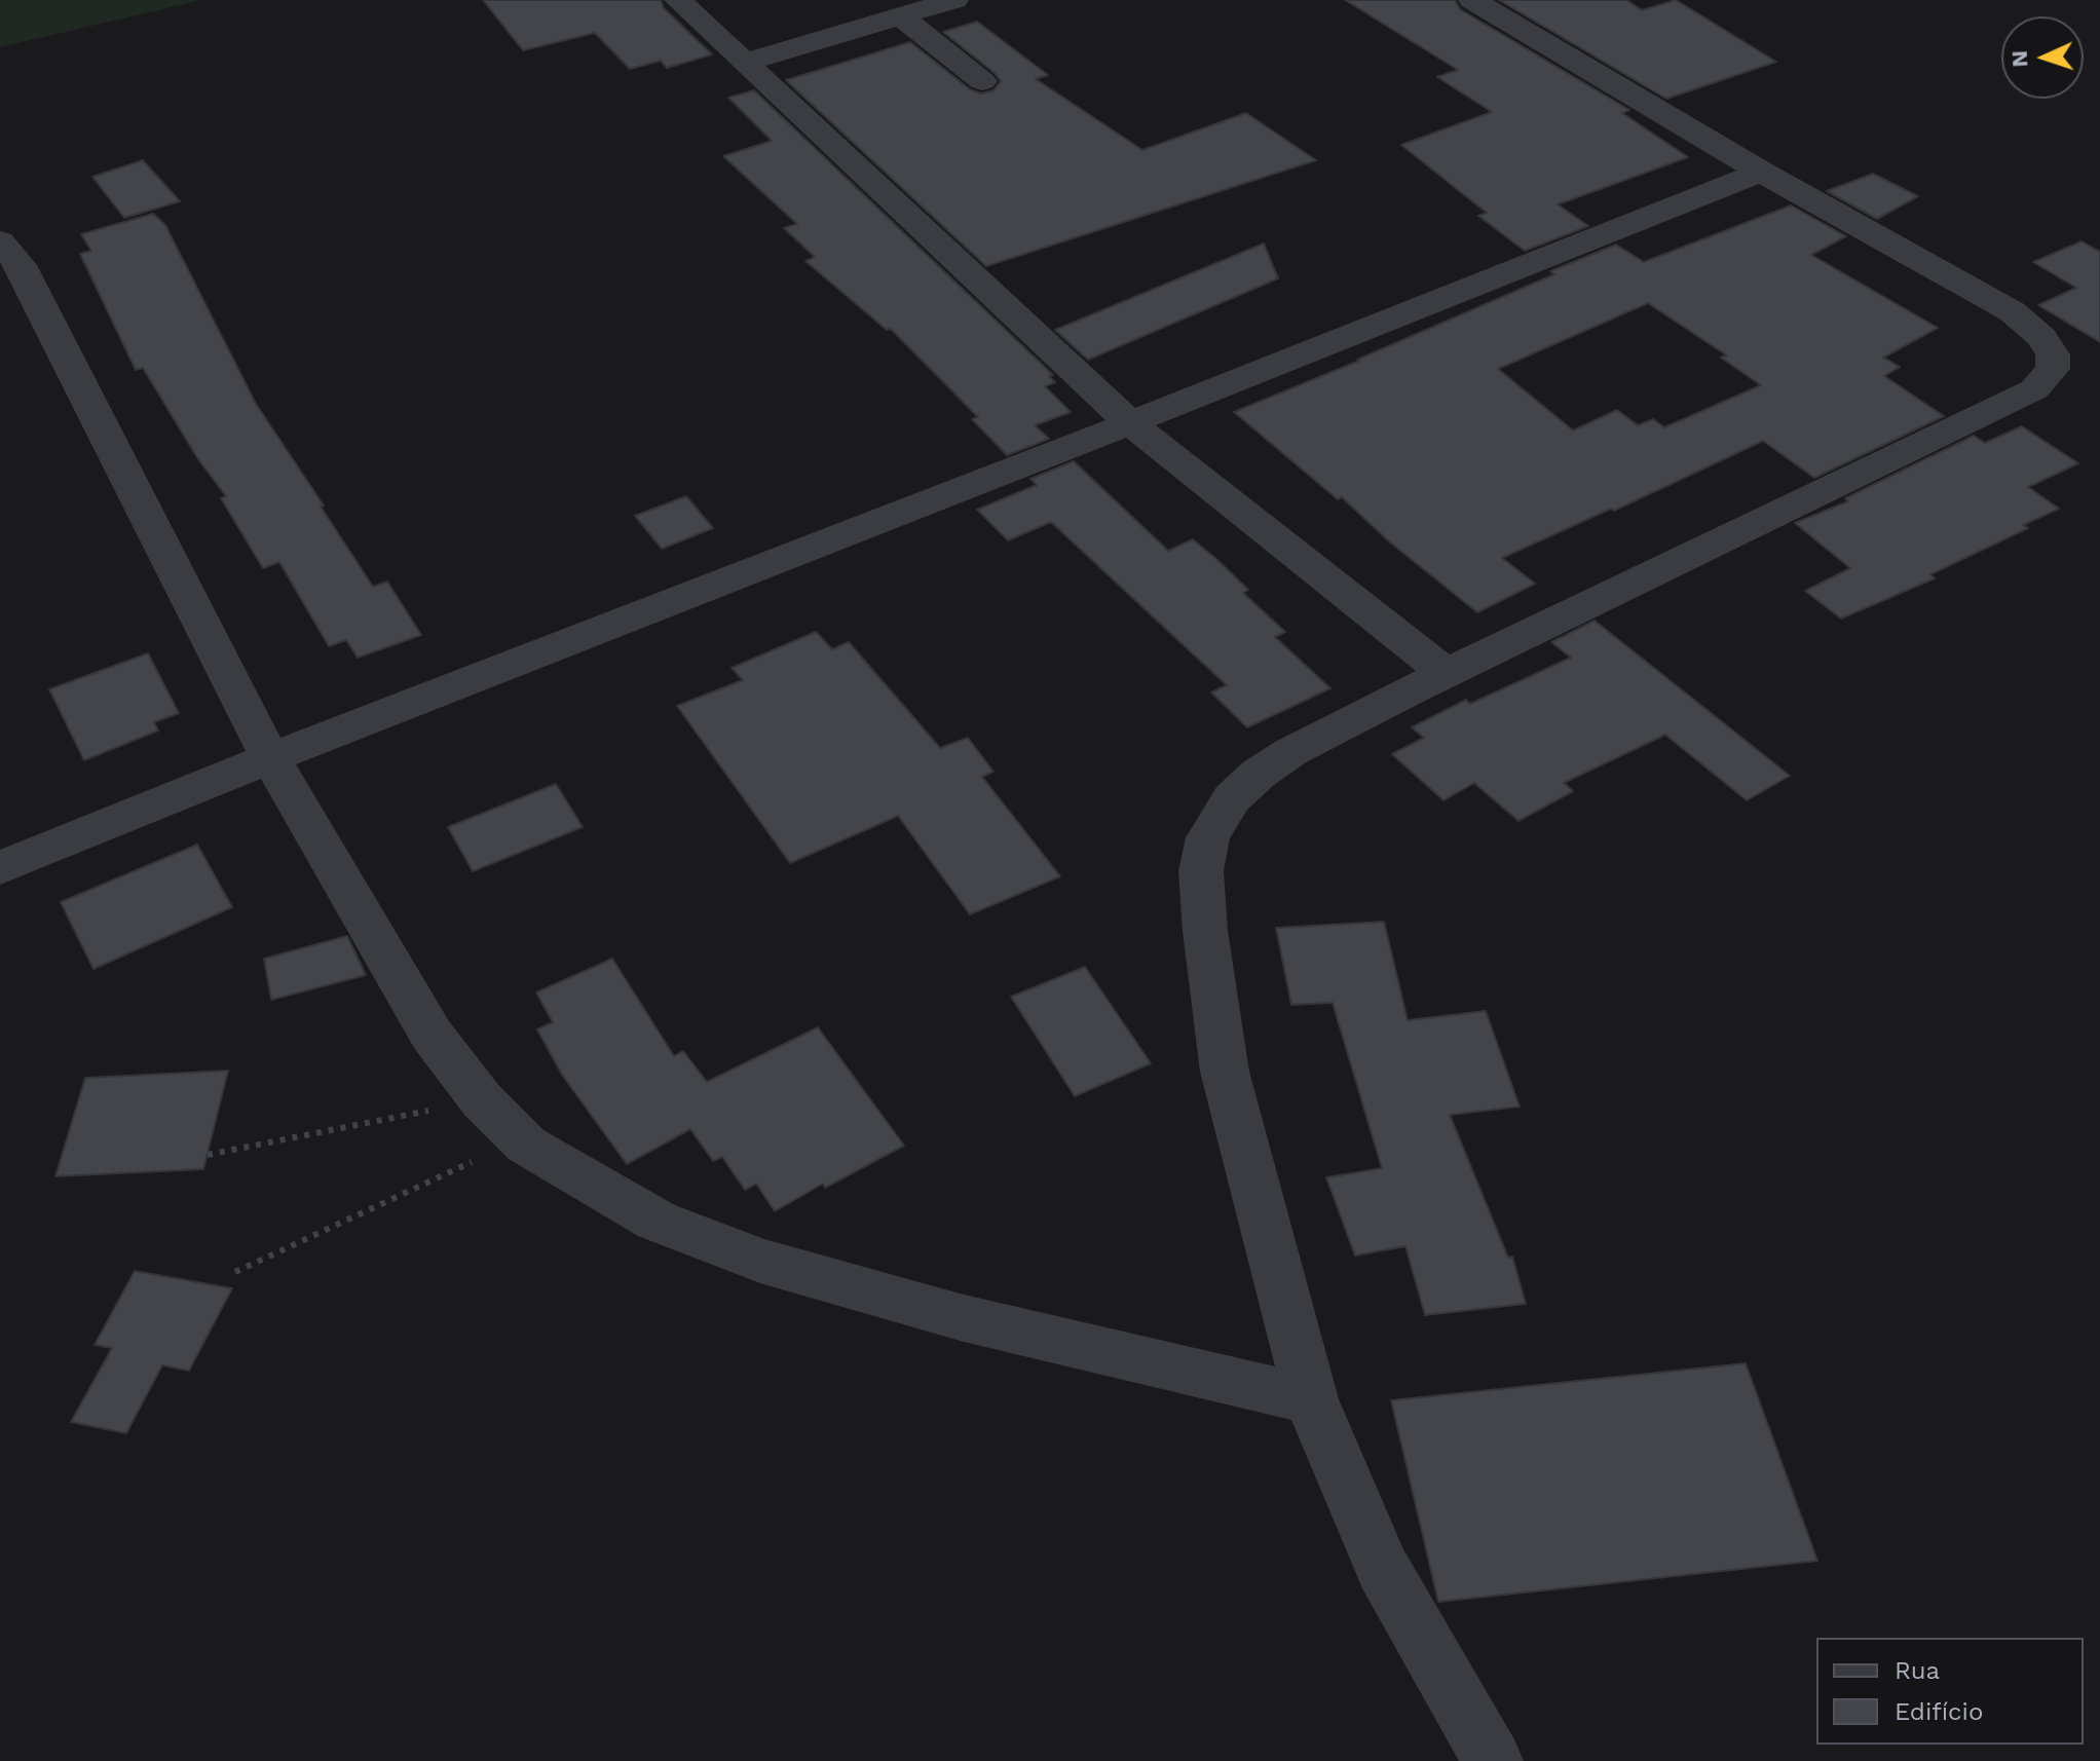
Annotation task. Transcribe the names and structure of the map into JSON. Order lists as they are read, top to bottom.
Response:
{
  "legend": ["Rua", "Edifício"],
  "north": "left"
}
